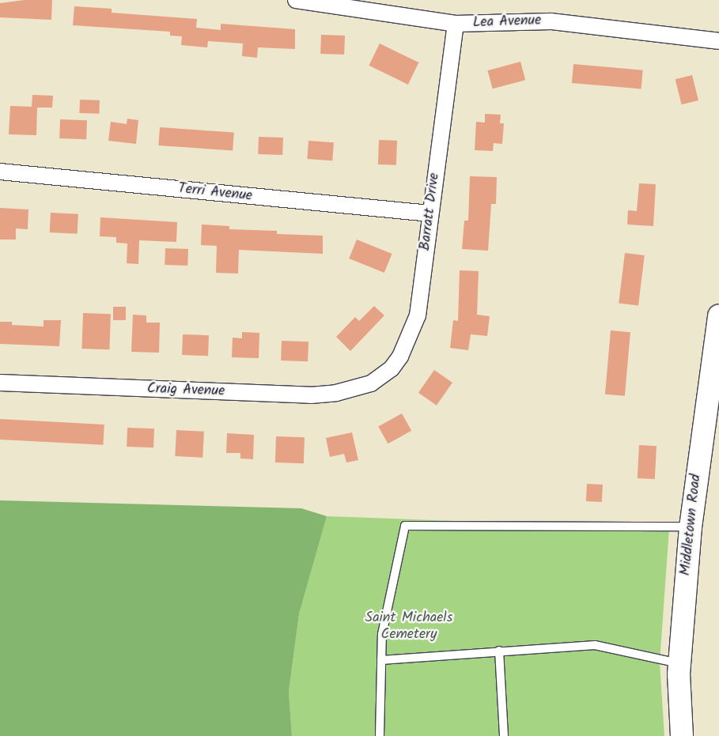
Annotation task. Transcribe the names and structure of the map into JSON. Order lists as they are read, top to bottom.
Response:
{
  "streets": {
    "street": [
      "Lea Avenue",
      "Terri Avenue",
      "Barratt Drive",
      "Craig Avenue",
      "Middletown Road"
    ]
  },
  "crossings": [
    ["Lea Avenue", "Barratt Drive"],
    ["Terri Avenue", "Barratt Drive"],
    ["Barratt Drive", "Craig Avenue"]
  ],
  "parks": ["Saint Michaels Cemetery"]
}
